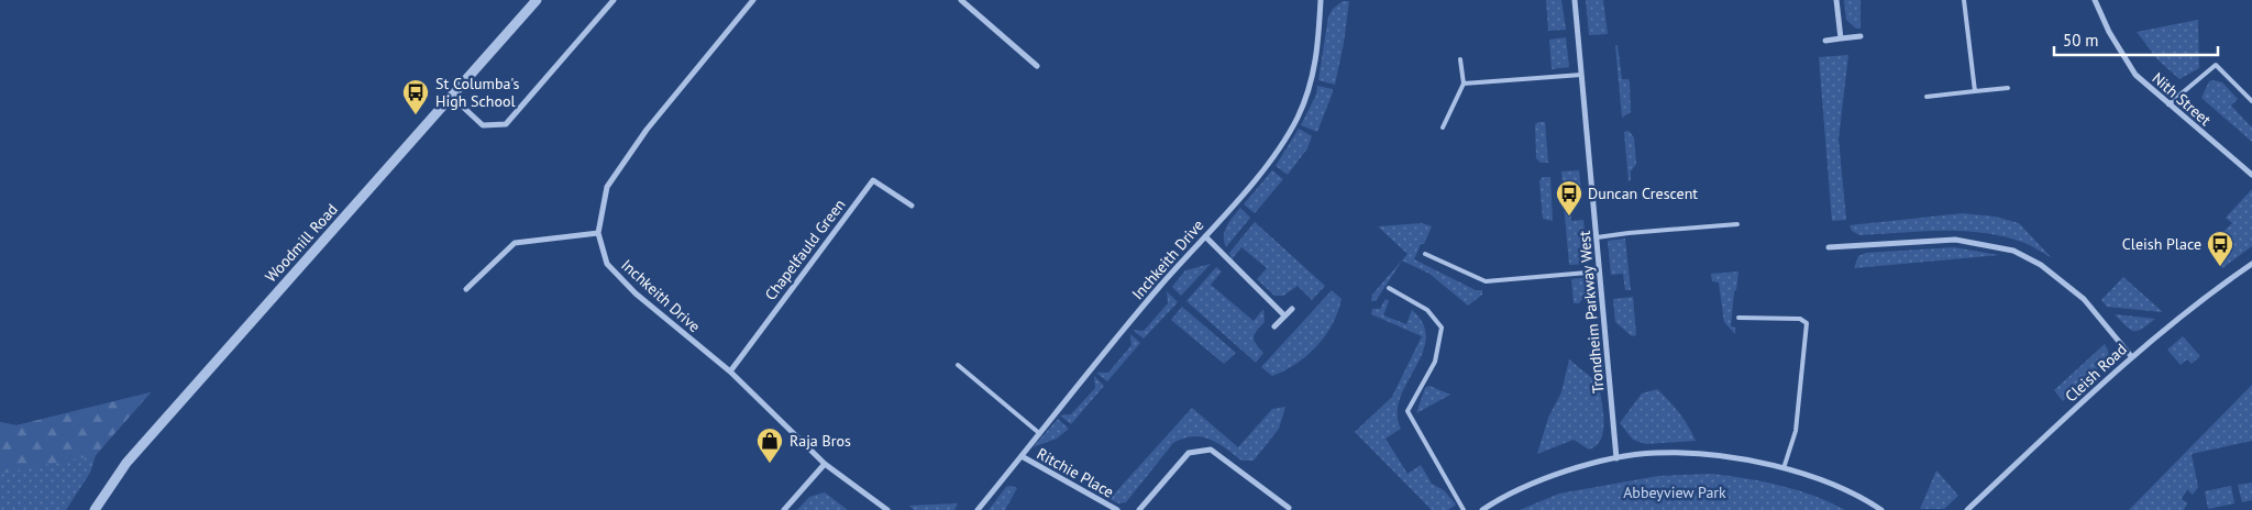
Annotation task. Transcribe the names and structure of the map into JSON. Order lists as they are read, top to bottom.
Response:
{
  "streets": {
    "street": [
      "Nith Street",
      "Woodmill Road",
      "Chapelfauld Green",
      "Inchkeith Drive",
      "Trondheim Parkway West",
      "Cleish Road",
      "Ritchie Place"
    ]
  },
  "crossings": [
    ["Chapelfauld Green", "Inchkeith Drive"],
    ["Inchkeith Drive", "Ritchie Place"]
  ],
  "parks": ["Abbeyview Park"],
  "places": {
    "bus stop": ["St Columba's High School", "Duncan Crescent", "Cleish Place"],
    "shop": ["Raja Bros"]
  },
  "scale_bar": "50 m"
}
